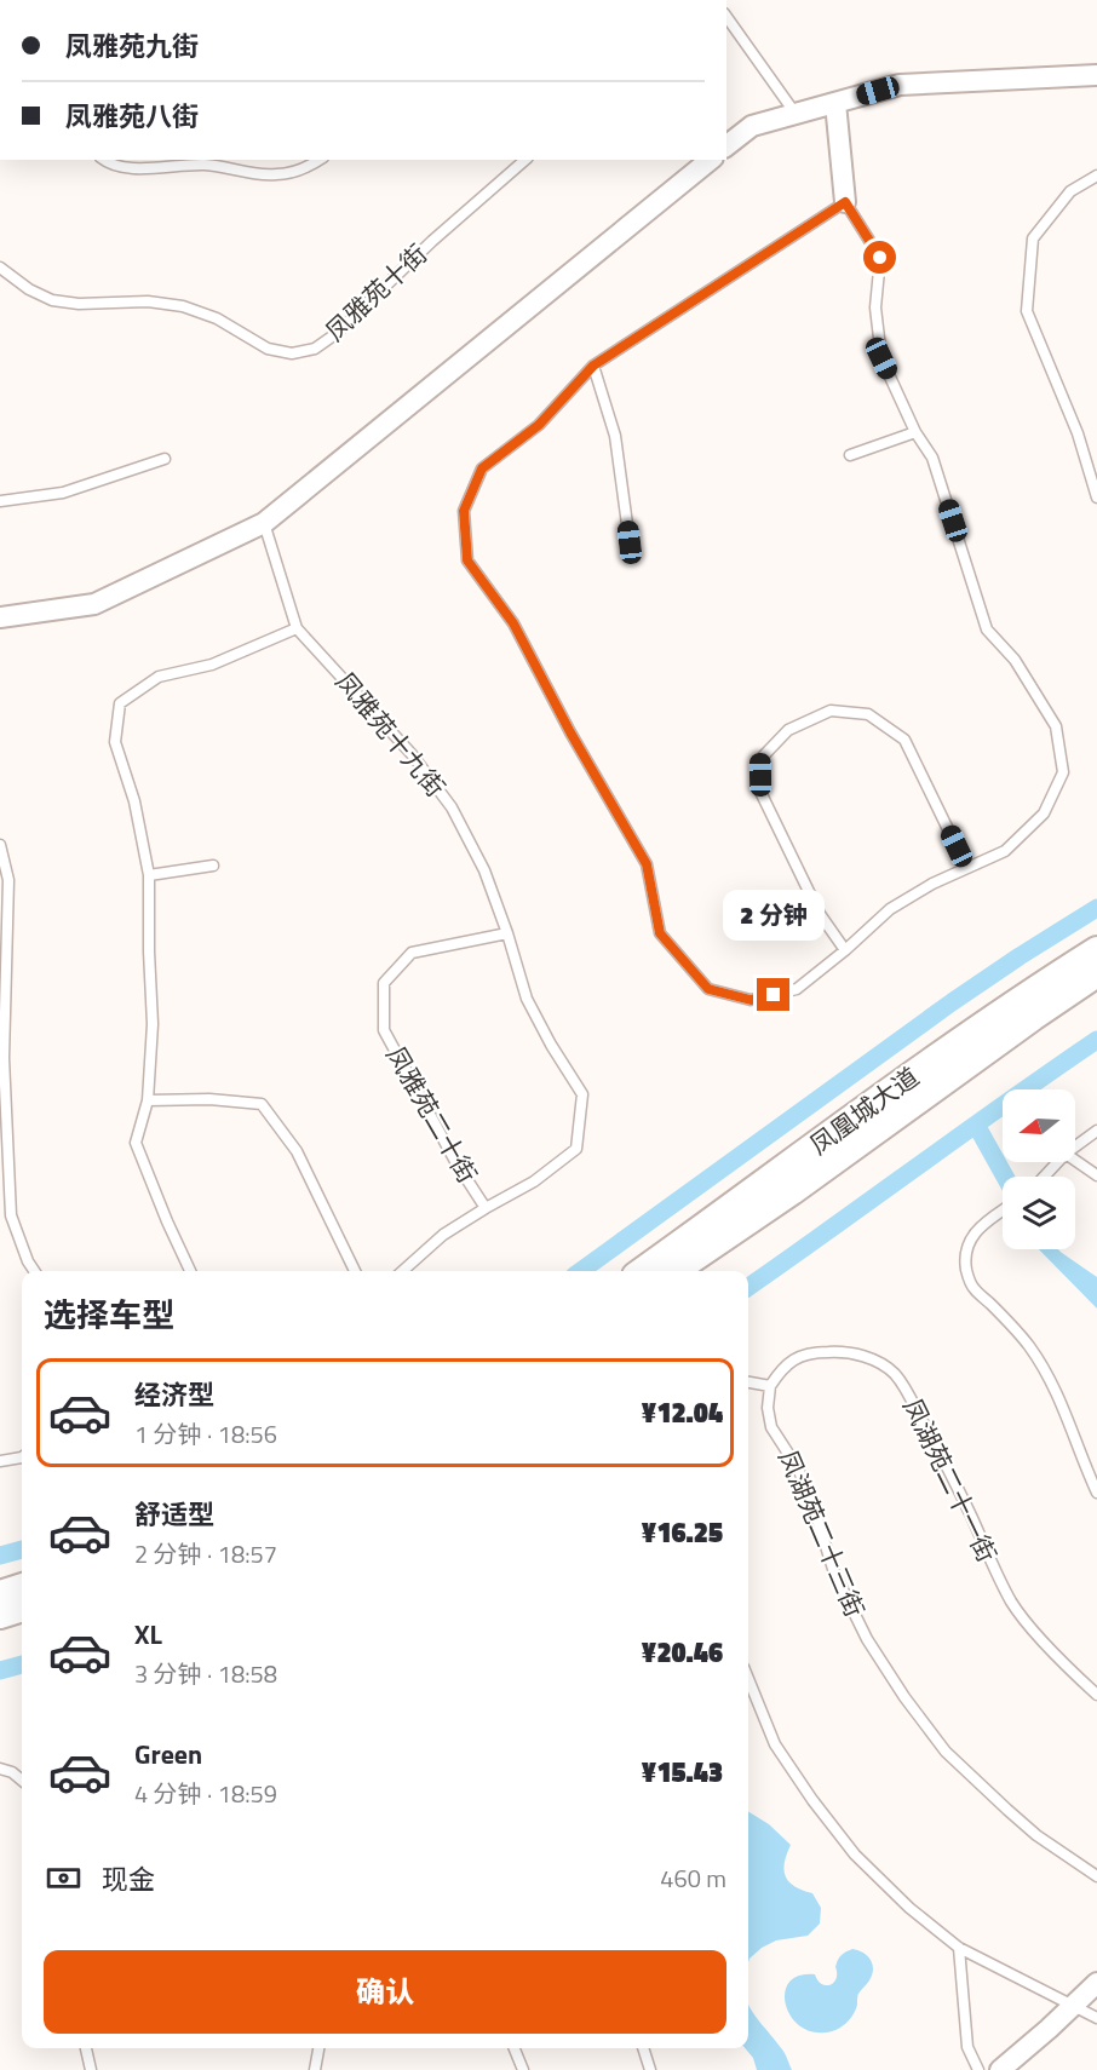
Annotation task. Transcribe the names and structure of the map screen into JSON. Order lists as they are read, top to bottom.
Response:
{
  "streets": {
    "main road": ["凤凰城大道"],
    "lane": [
      "凤雅苑十街",
      "凤雅苑十九街",
      "凤雅苑二十街",
      "凤湖苑二十一街",
      "凤湖苑二十三街"
    ]
  },
  "crossings": [
    ["凤雅苑十九街", "凤雅苑二十街"],
    ["凤湖苑二十一街", "凤湖苑二十三街"]
  ],
  "north": "left",
  "page": {
    "banner": ["凤雅苑九街", "凤雅苑八街"],
    "bubble": "2 分钟",
    "heading": "选择车型",
    "list": [
      {
        "name": "经济型",
        "note": "1 分钟 · 18:56",
        "value": "¥12.04"
      },
      {
        "name": "舒适型",
        "note": "2 分钟 · 18:57",
        "value": "¥16.25"
      },
      {
        "name": "XL",
        "note": "3 分钟 · 18:58",
        "value": "¥20.46"
      },
      {
        "name": "Green",
        "note": "4 分钟 · 18:59",
        "value": "¥15.43"
      }
    ],
    "pay": ["现金", "460 m"],
    "buttons": "确认"
  }
}
